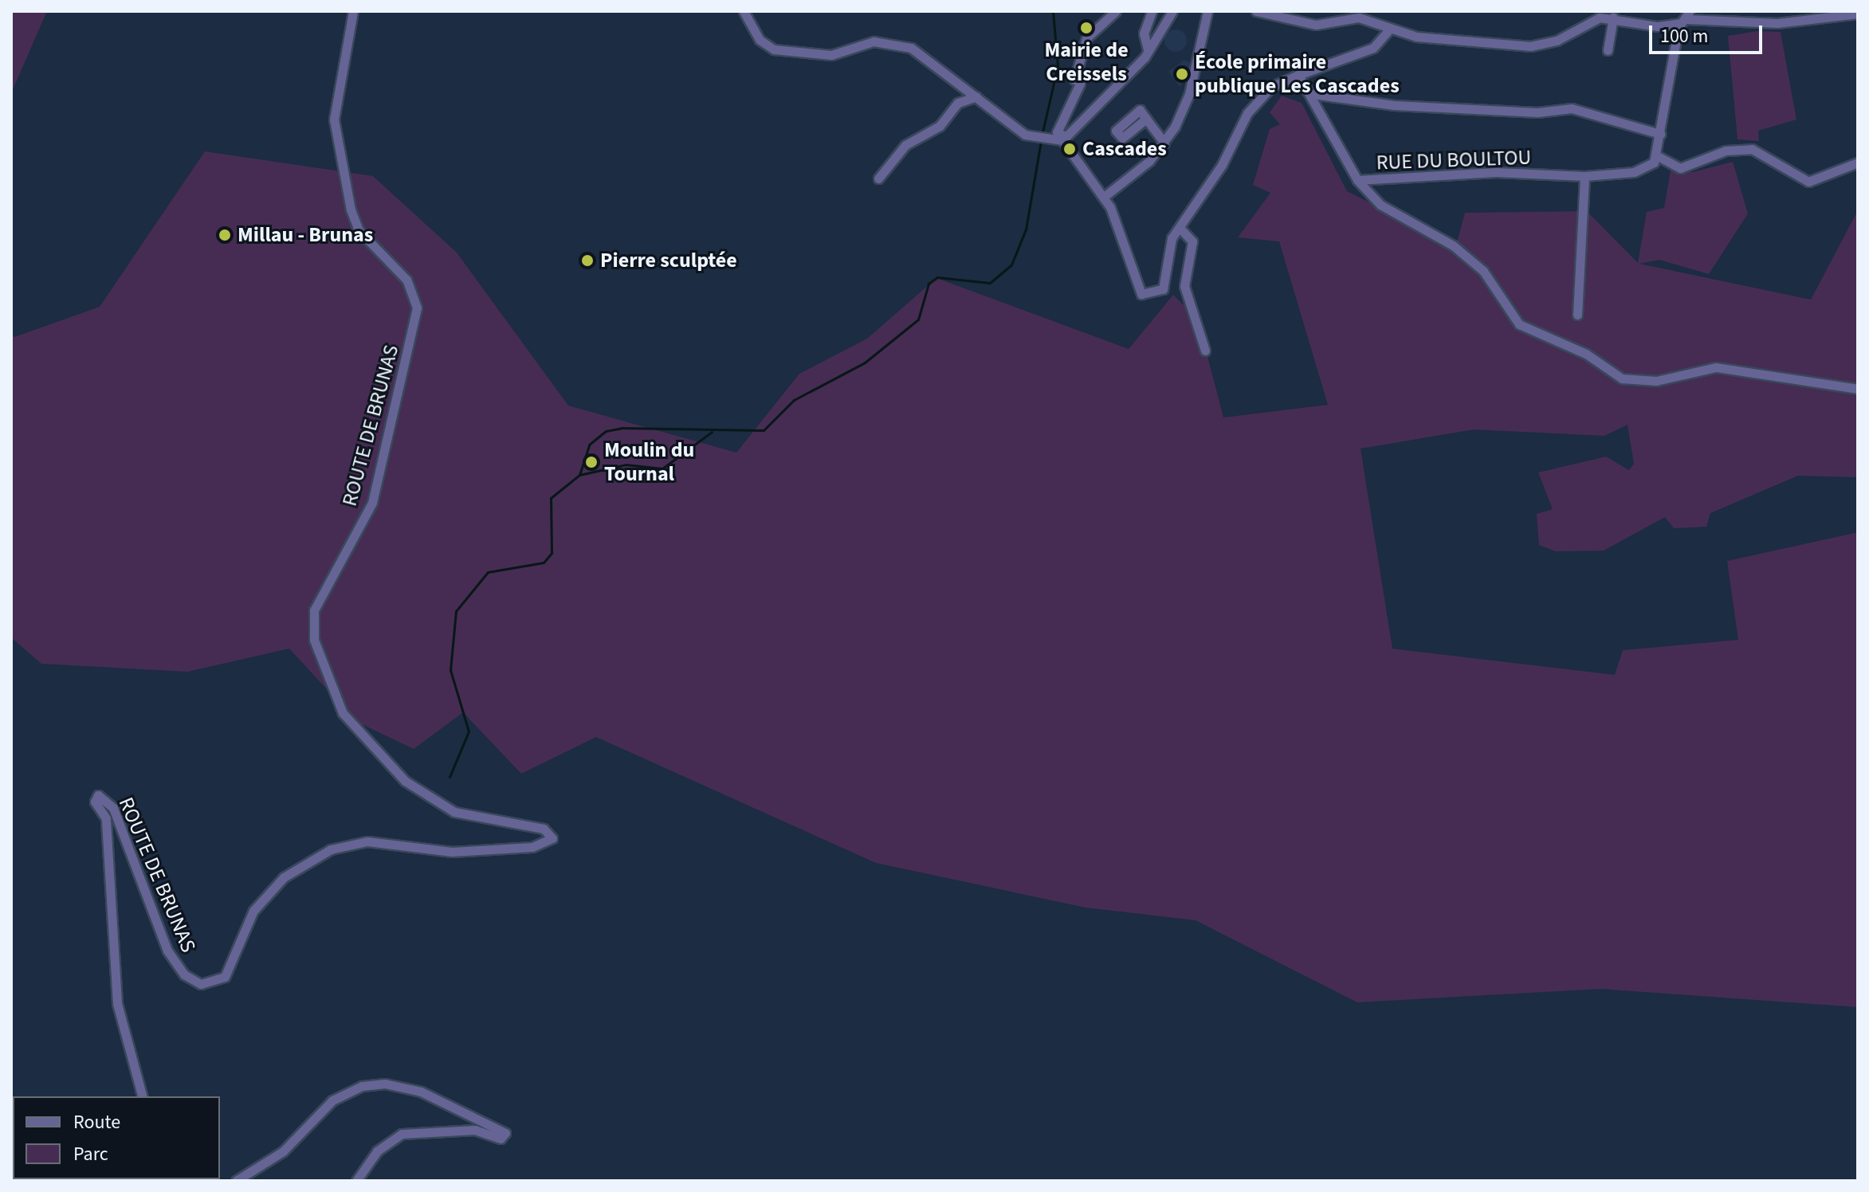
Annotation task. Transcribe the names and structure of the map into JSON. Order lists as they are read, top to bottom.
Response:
{
  "streets": {
    "street": ["RUE DU BOULTOU", "ROUTE DE BRUNAS"]
  },
  "places": [
    "Mairie de Creissels",
    "École primaire publique Les Cascades",
    "Cascades",
    "Millau - Brunas",
    "Pierre sculptée",
    "Moulin du Tournal"
  ],
  "legend": ["Route", "Parc"],
  "scale_bar": "100 m"
}
